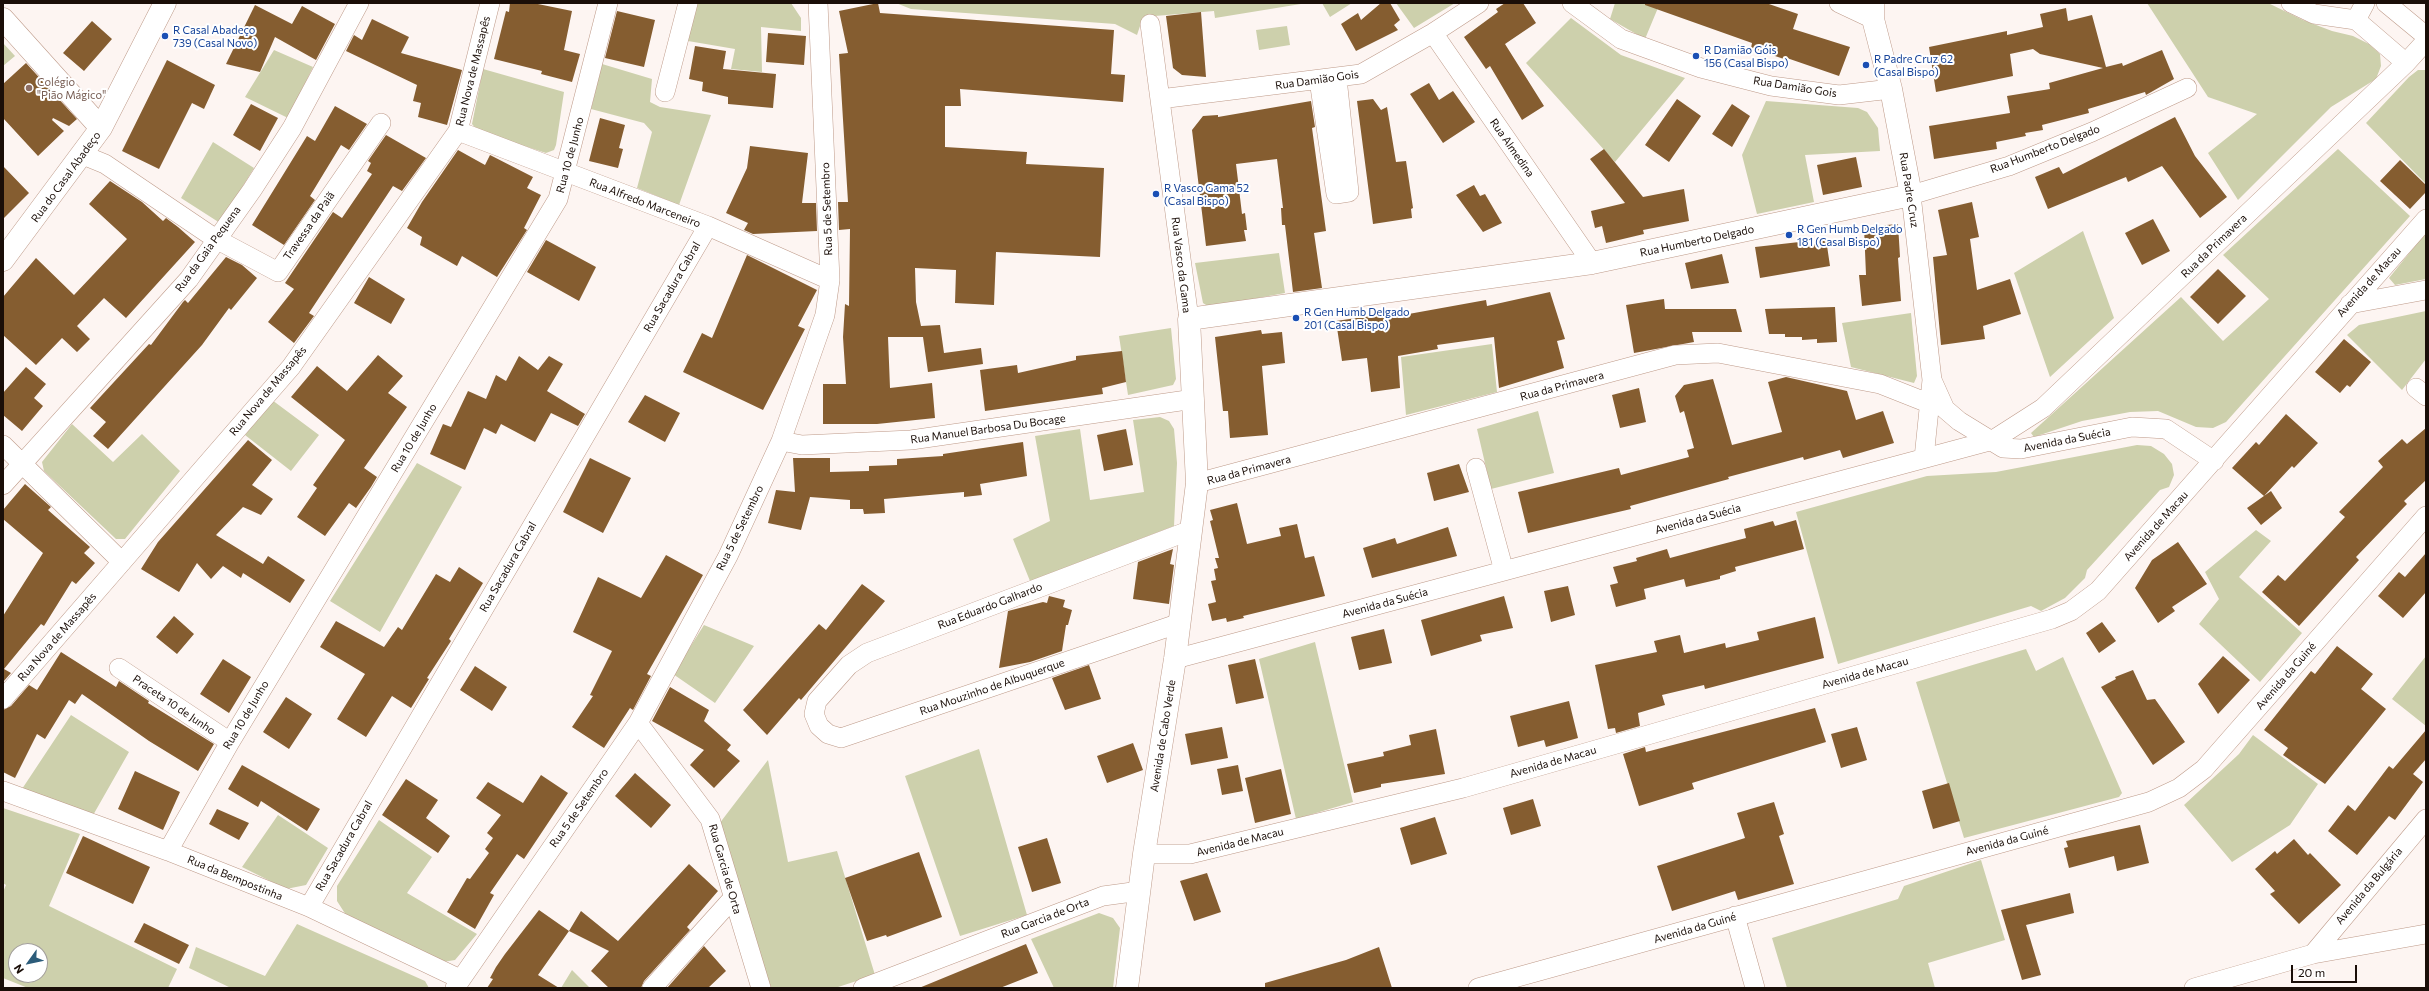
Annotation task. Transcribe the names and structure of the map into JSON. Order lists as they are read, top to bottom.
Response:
{
  "streets": {
    "street": [
      "Rua Nova de Massapês",
      "Rua Damião Gois",
      "Rua Almedina",
      "Rua Humberto Delgado",
      "Rua 10 de Junho",
      "Rua do Casal Abadeço",
      "Rua Padre Cruz",
      "Rua Alfredo Marceneiro",
      "Rua 5 de Setembro",
      "Travessa da Paiã",
      "Rua da Primavera",
      "Rua da Gaia Pequena",
      "Rua Vasco da Gama",
      "Avenida de Macau",
      "Rua Sacadura Cabral",
      "Rua Manuel Barbosa Du Bocage",
      "Avenida da Suécia",
      "Rua Eduardo Galhardo",
      "Avenida da Guiné",
      "Rua Mouzinho de Albuquerque",
      "Praceta 10 de Junho",
      "Avenida de Cabo Verde",
      "Rua Garcia de Orta",
      "Rua da Bempostinha",
      "Avenida da Bulgária"
    ]
  },
  "crossings": [
    ["Rua Nova de Massapês", "Rua Alfredo Marceneiro"],
    ["Rua Damião Gois", "Rua Almedina"],
    ["Rua Damião Gois", "Rua Padre Cruz"],
    ["Rua Damião Gois", "Rua Vasco da Gama"],
    ["Rua Almedina", "Rua Humberto Delgado"],
    ["Rua Humberto Delgado", "Rua Padre Cruz"],
    ["Rua Humberto Delgado", "Rua Vasco da Gama"],
    ["Rua 10 de Junho", "Rua Alfredo Marceneiro"],
    ["Rua 10 de Junho", "Praceta 10 de Junho"],
    ["Rua 10 de Junho", "Rua da Bempostinha"],
    ["Rua Alfredo Marceneiro", "Rua 5 de Setembro"],
    ["Rua Alfredo Marceneiro", "Rua Sacadura Cabral"],
    ["Rua 5 de Setembro", "Rua Manuel Barbosa Du Bocage"],
    ["Rua 5 de Setembro", "Rua Garcia de Orta"],
    ["Rua 5 de Setembro", "Rua da Bempostinha"],
    ["Travessa da Paiã", "Rua da Gaia Pequena"],
    ["Rua da Primavera", "Rua Vasco da Gama"],
    ["Rua da Primavera", "Avenida da Suécia"],
    ["Rua da Primavera", "Avenida de Cabo Verde"],
    ["Rua Vasco da Gama", "Rua Manuel Barbosa Du Bocage"],
    ["Rua Vasco da Gama", "Avenida de Cabo Verde"],
    ["Avenida de Macau", "Avenida da Suécia"],
    ["Avenida de Macau", "Avenida de Cabo Verde"],
    ["Rua Sacadura Cabral", "Rua da Bempostinha"],
    ["Avenida da Suécia", "Avenida de Cabo Verde"],
    ["Rua Eduardo Galhardo", "Rua Mouzinho de Albuquerque"],
    ["Rua Eduardo Galhardo", "Avenida de Cabo Verde"],
    ["Rua Mouzinho de Albuquerque", "Avenida de Cabo Verde"],
    ["Avenida de Cabo Verde", "Rua Garcia de Orta"]
  ],
  "places": [
    "R Casal Abadeço 739 (Casal Novo)",
    "R Damião Góis 156 (Casal Bispo)",
    "R Padre Cruz 62 (Casal Bispo)",
    "Colégio \"Pião Mágico\"",
    "R Vasco Gama 52 (Casal Bispo)",
    "R Gen Humb Delgado 181 (Casal Bispo)",
    "R Gen Humb Delgado 201 (Casal Bispo)"
  ],
  "scale_bar": "20 m",
  "north": "bottom left"
}
